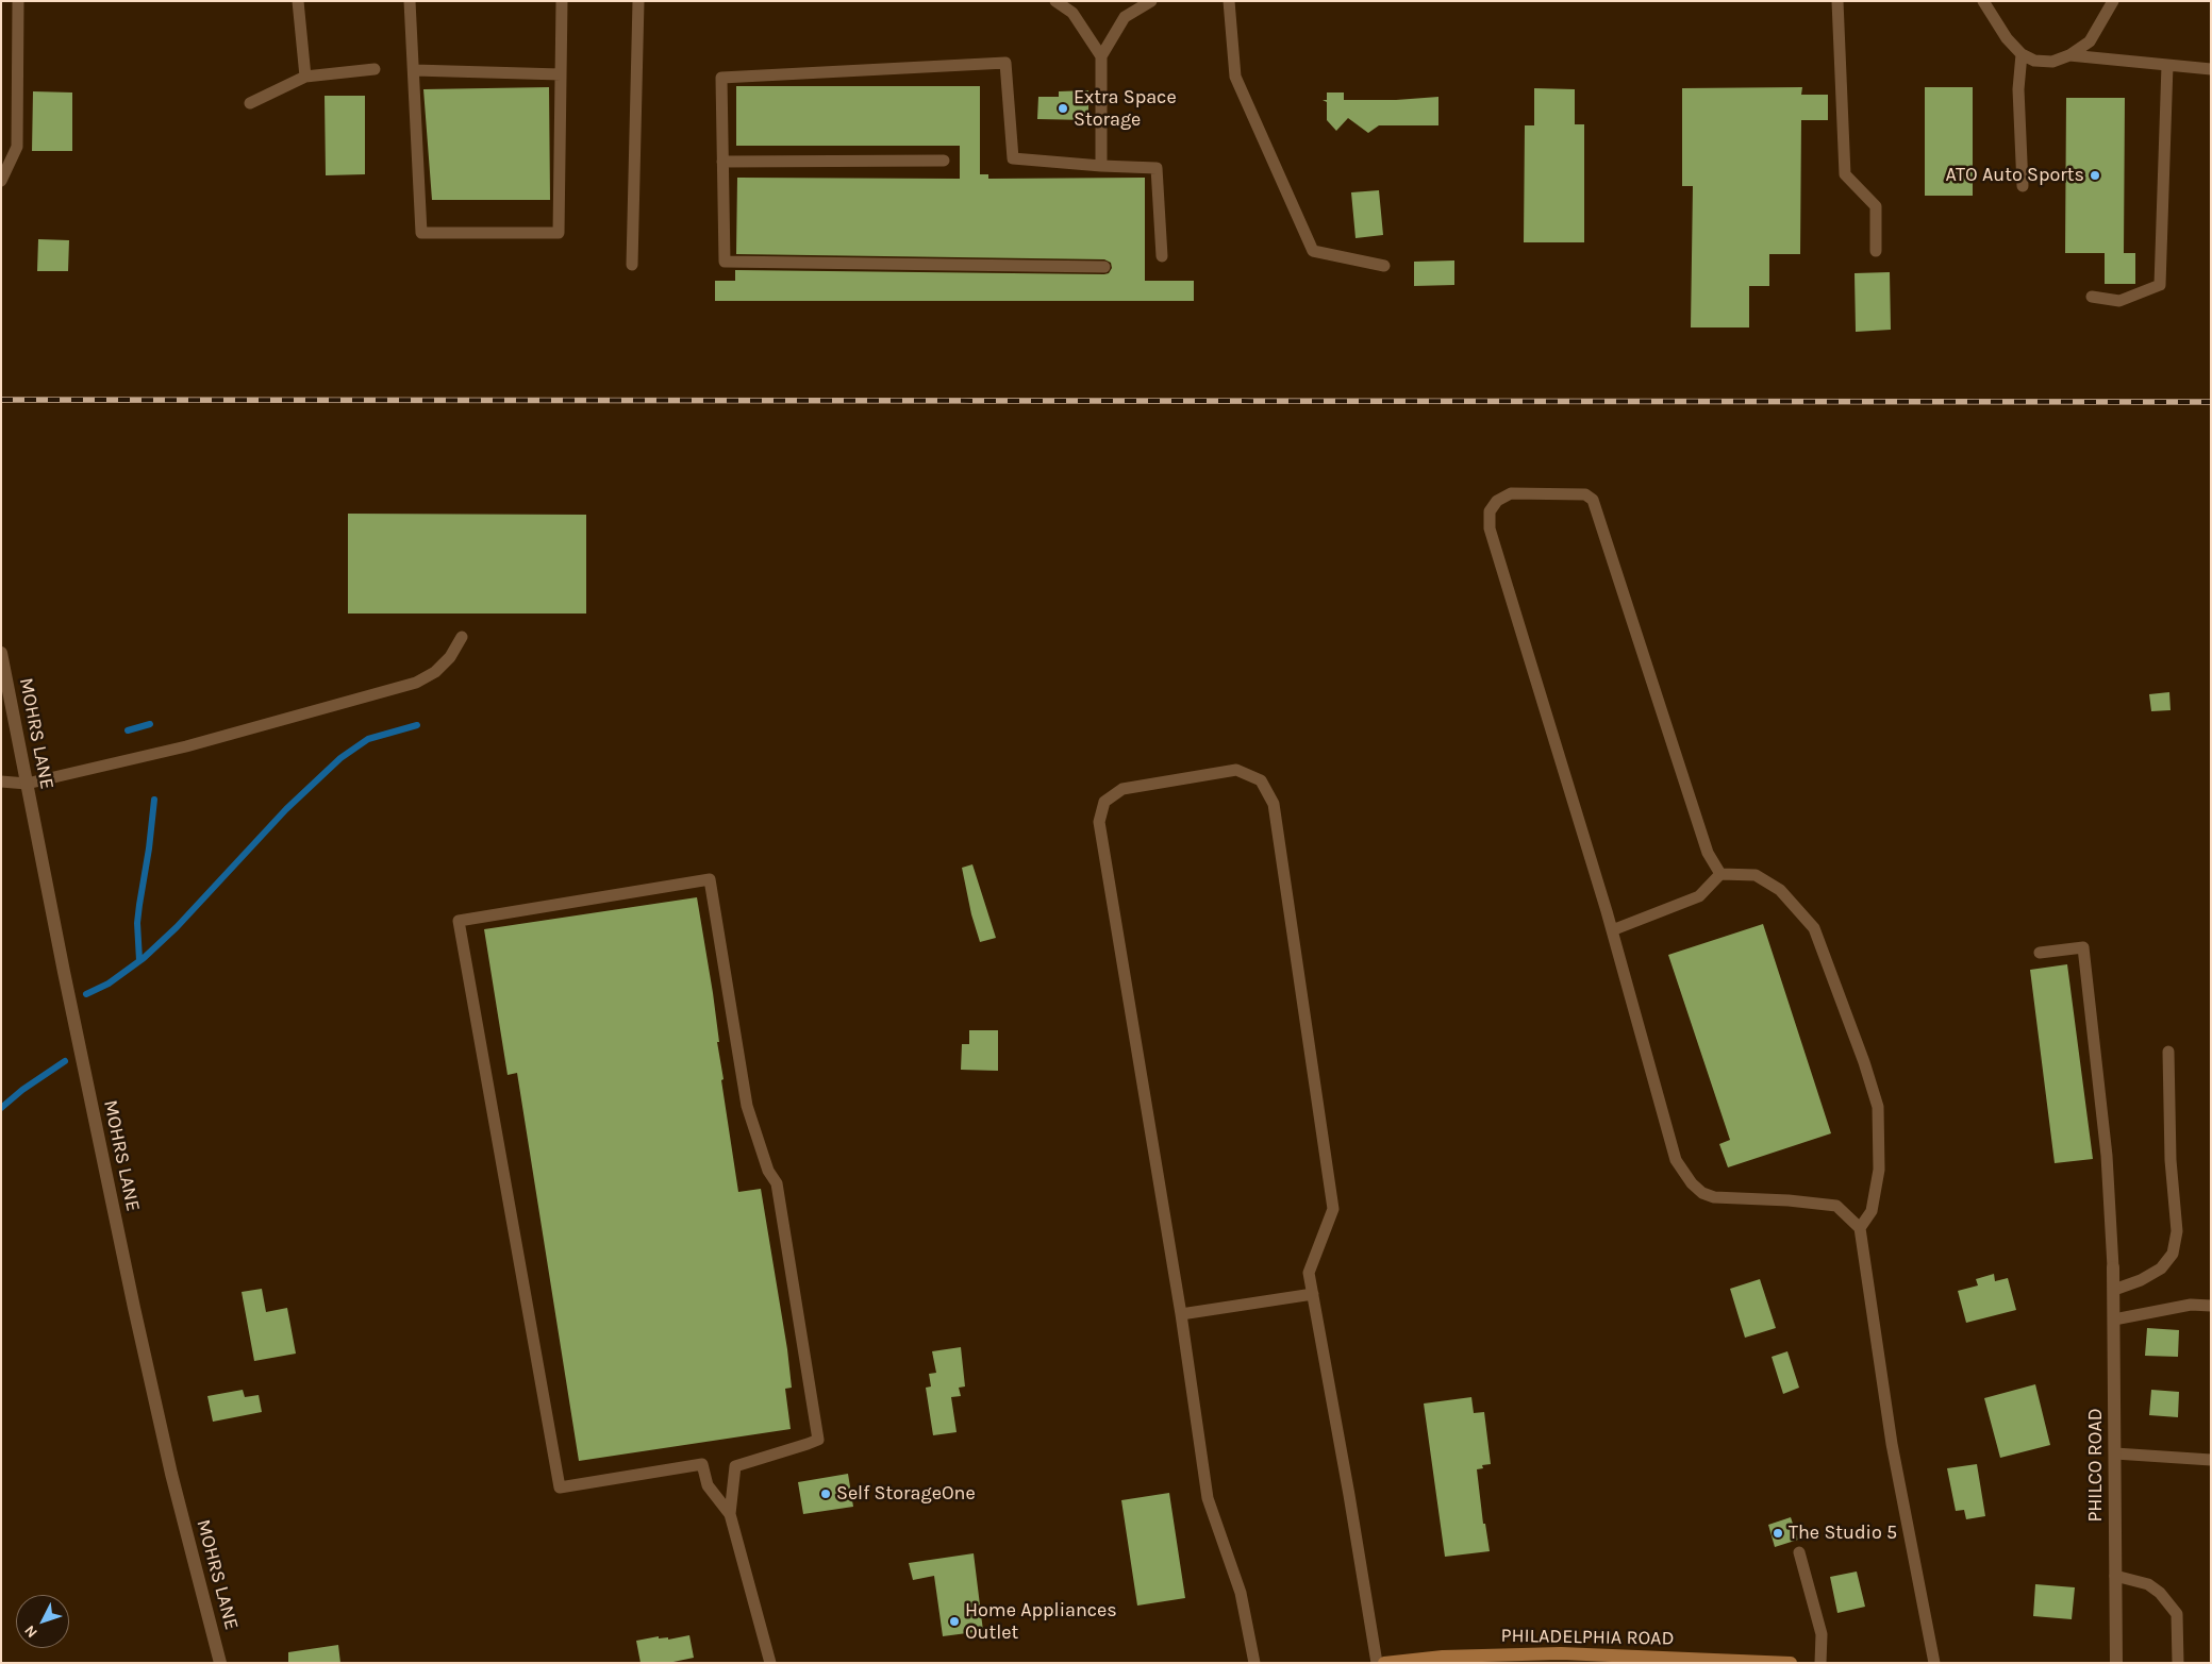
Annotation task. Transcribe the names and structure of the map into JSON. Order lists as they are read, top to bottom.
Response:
{
  "streets": {
    "main road": ["PHILADELPHIA ROAD"],
    "street": ["MOHRS LANE", "PHILCO ROAD"]
  },
  "places": [
    "Extra Space Storage",
    "ATO Auto Sports",
    "Self StorageOne",
    "The Studio 5",
    "Home Appliances Outlet"
  ],
  "north": "bottom left"
}
